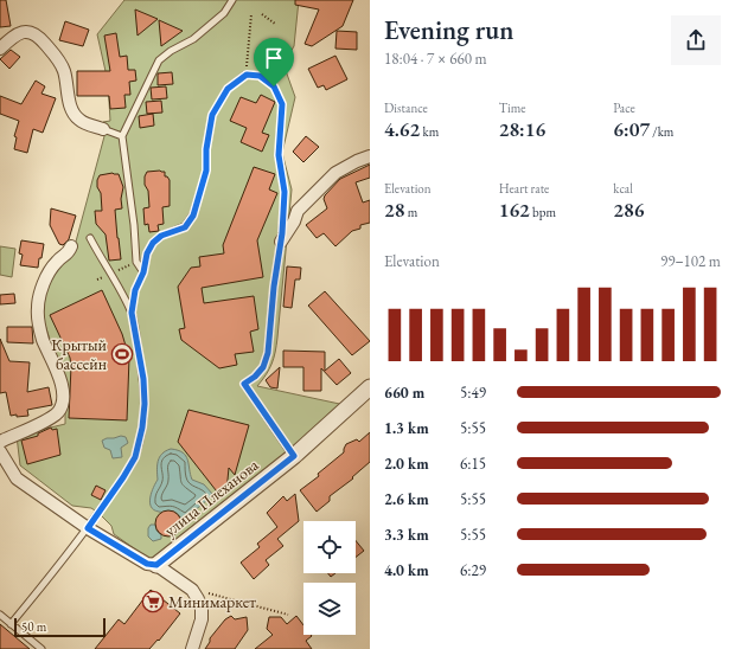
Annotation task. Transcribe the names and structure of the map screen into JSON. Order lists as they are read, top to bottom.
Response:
{
  "streets": {
    "street": ["улица Плеханова"]
  },
  "places": {
    "sports": ["Крытый бассейн"],
    "supermarket": ["Минимаркет"]
  },
  "scale_bar": "50 m",
  "page": {
    "heading": ["Evening run", "18:04 · 7 × 660 m"],
    "stats": [
      ["Distance", "4.62 km"],
      ["Time", "28:16"],
      ["Pace", "6:07 /km"],
      ["Elevation", "28 m"],
      ["Heart rate", "162 bpm"],
      ["kcal", "286"]
    ],
    "chart": ["Elevation", "99–102 m"],
    "list": [
      {
        "name": "660 m",
        "note": "5:49"
      },
      {
        "name": "1.3 km",
        "note": "5:55"
      },
      {
        "name": "2.0 km",
        "note": "6:15"
      },
      {
        "name": "2.6 km",
        "note": "5:55"
      },
      {
        "name": "3.3 km",
        "note": "5:55"
      },
      {
        "name": "4.0 km",
        "note": "6:29"
      }
    ],
    "scale": "50 m"
  }
}
